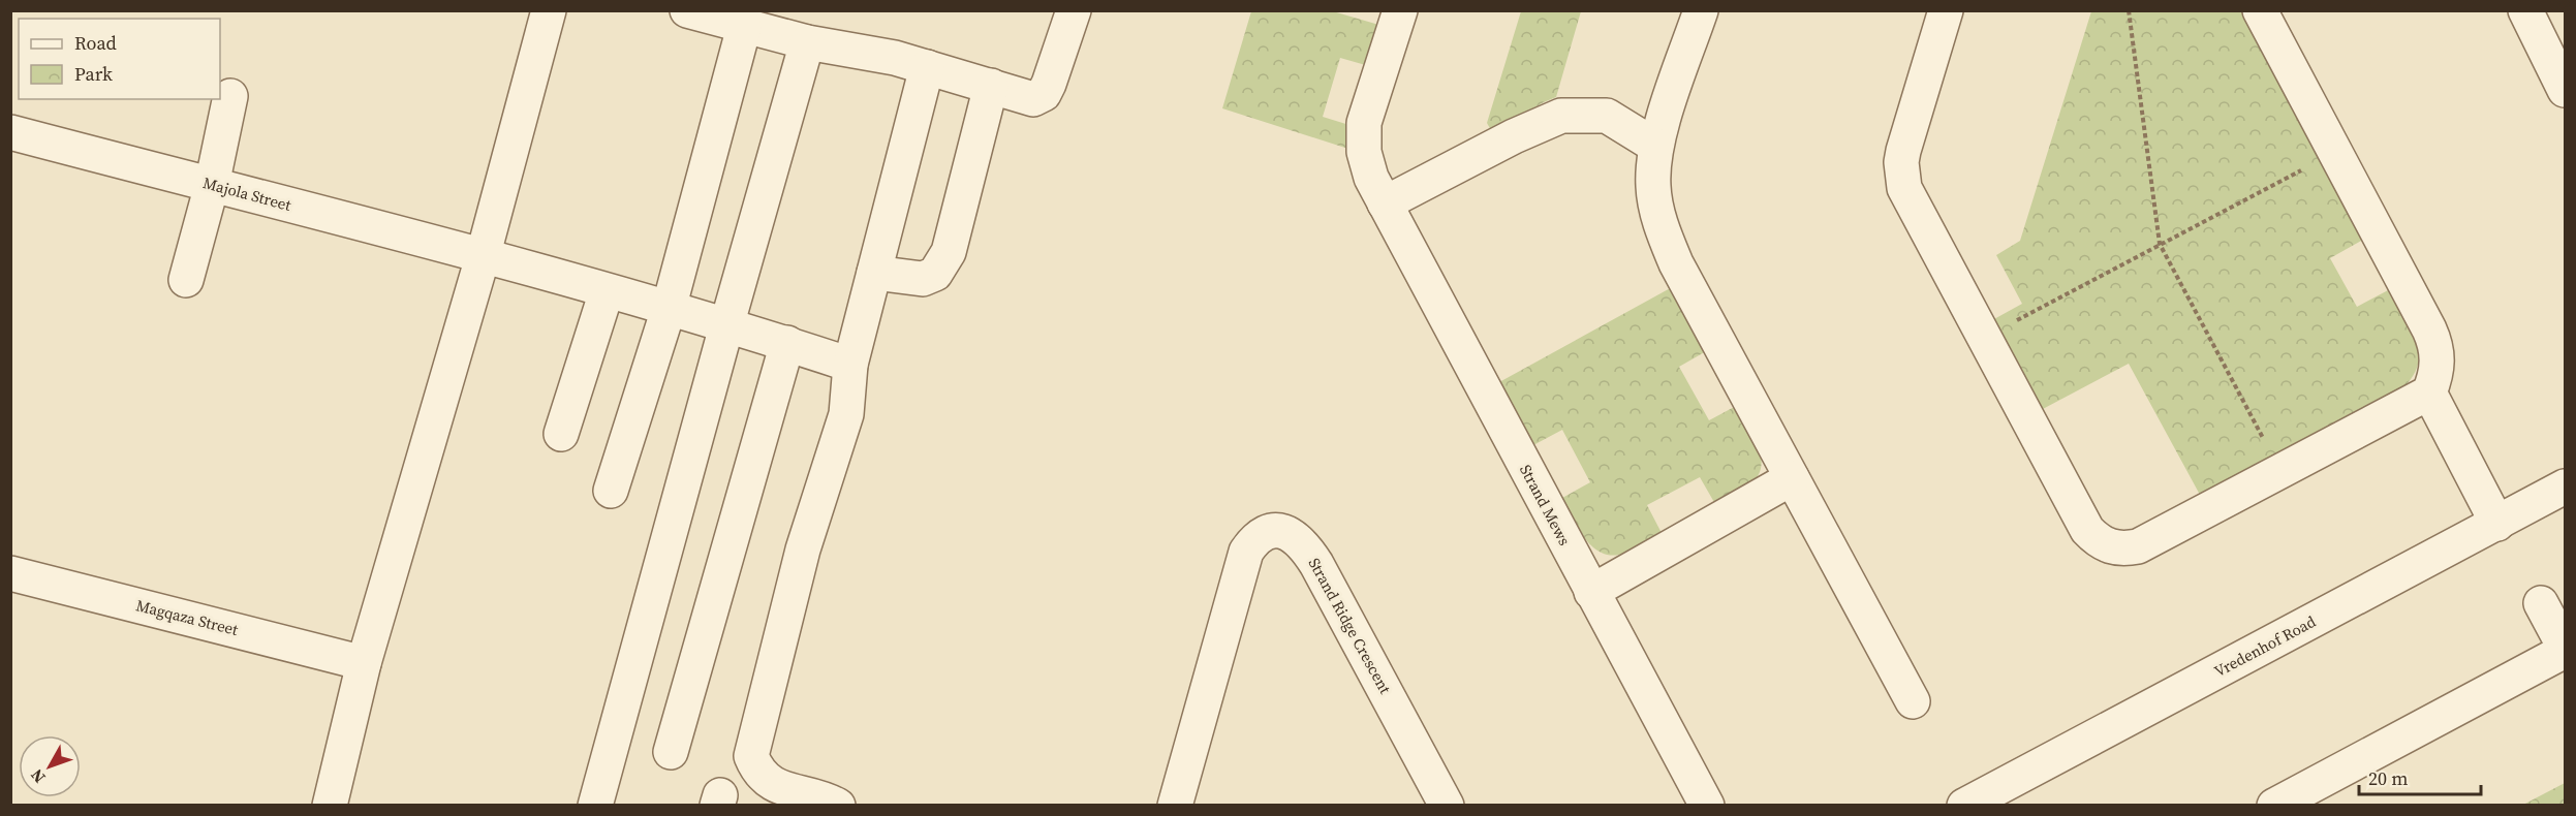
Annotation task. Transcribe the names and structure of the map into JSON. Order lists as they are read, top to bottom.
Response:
{
  "streets": {
    "street": [
      "Majola Street",
      "Strand Mews",
      "Magqaza Street",
      "Strand Ridge Crescent",
      "Vredenhof Road"
    ]
  },
  "legend": ["Road", "Park"],
  "scale_bar": "20 m",
  "north": "bottom left"
}
